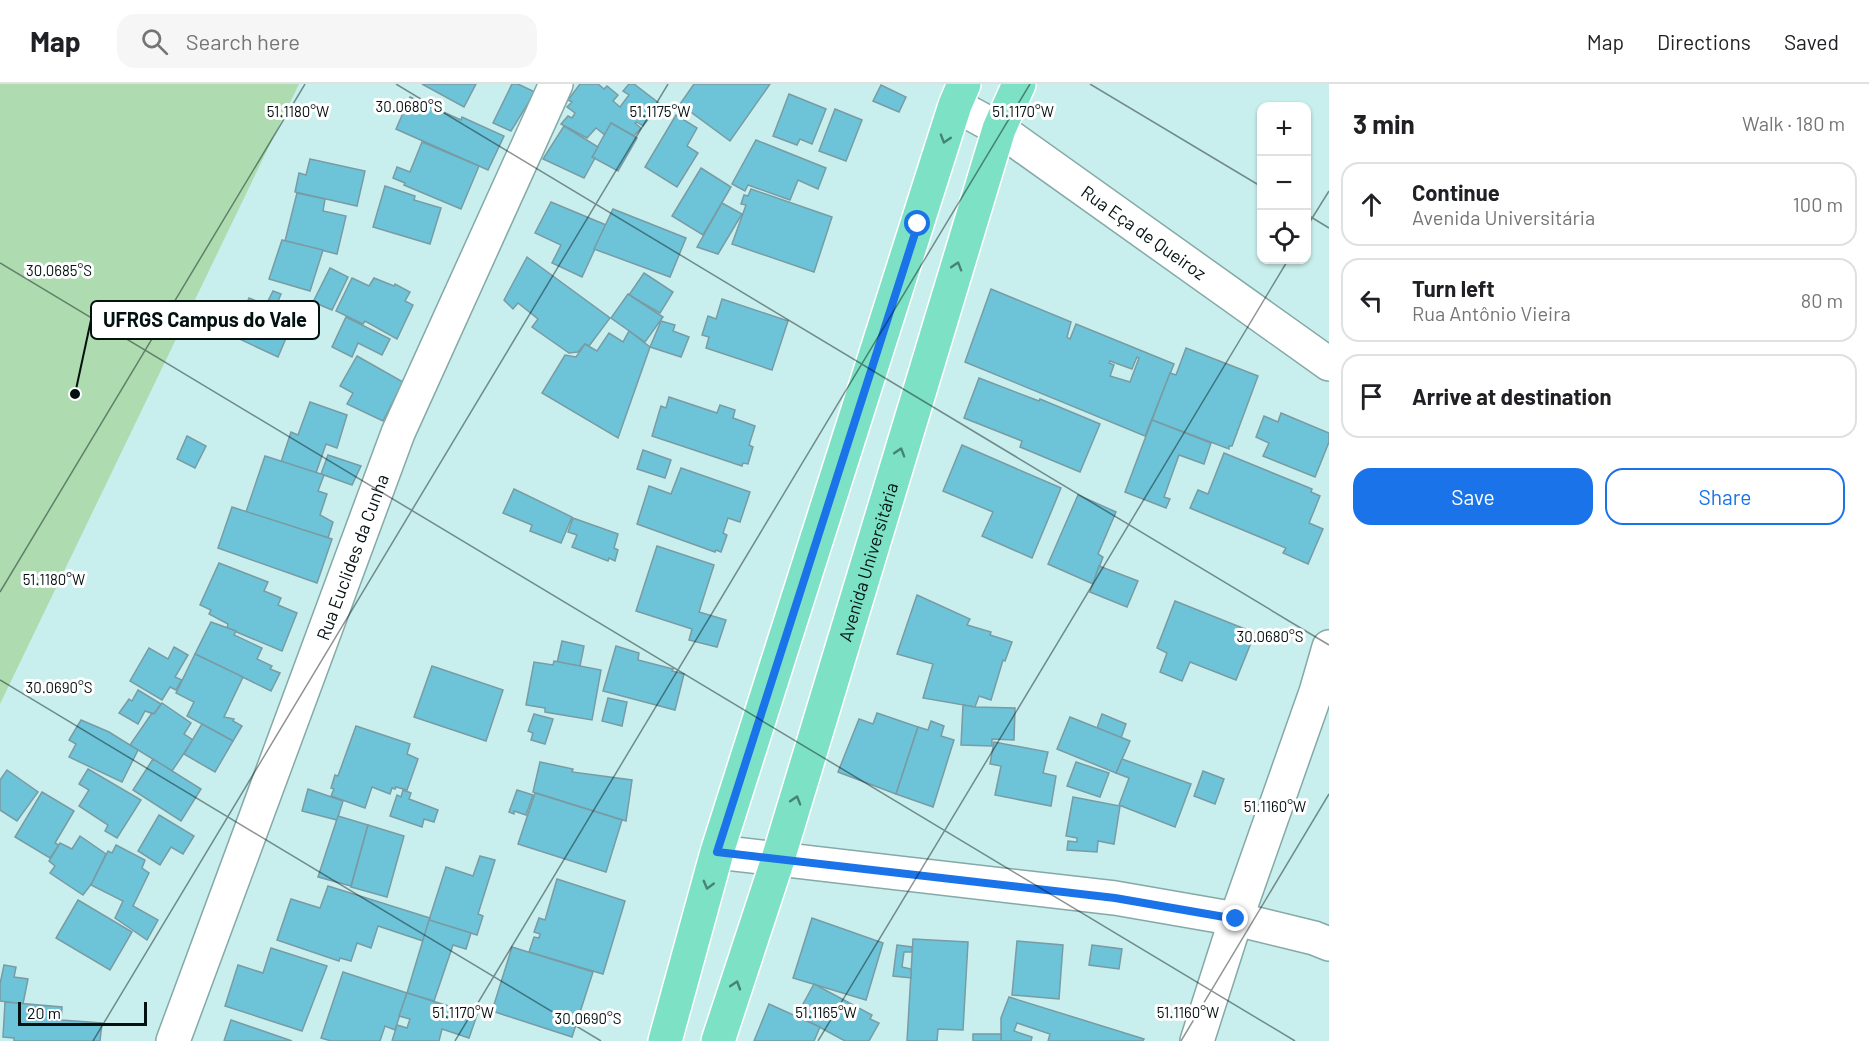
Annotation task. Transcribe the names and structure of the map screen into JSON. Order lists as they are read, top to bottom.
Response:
{
  "streets": {
    "main road": ["Avenida Universitária"],
    "street": ["Rua Eça de Queiroz", "Rua Euclides da Cunha"]
  },
  "crossings": [
    ["Rua Eça de Queiroz", "Avenida Universitária"]
  ],
  "places": ["UFRGS Campus do Vale"],
  "scale_bar": "20 m",
  "page": {
    "header": "Map",
    "search": "Search here",
    "nav": ["Map", "Directions", "Saved"],
    "heading": ["3 min", "Walk · 180 m"],
    "map_buttons": ["+", "−"],
    "list": [
      ["Continue", "Avenida Universitária", "100 m"],
      ["Turn left", "Rua Antônio Vieira", "80 m"],
      "Arrive at destination"
    ],
    "buttons": ["Save", "Share"],
    "scale": "20 m"
  },
  "coordinates": [
    "30.0680°S",
    "51.1180°W",
    "51.1175°W",
    "51.1170°W",
    "30.0685°S",
    "30.0690°S",
    "51.1160°W",
    "51.1165°W"
  ]
}
